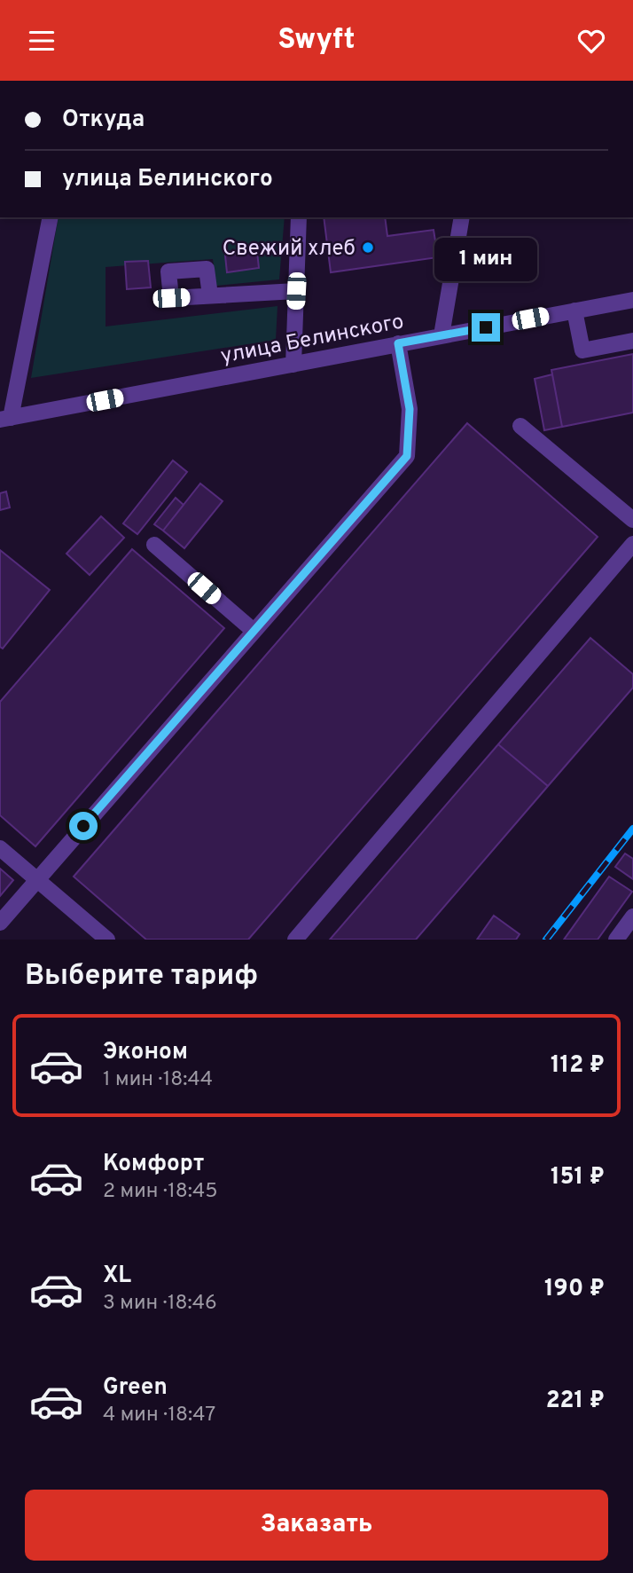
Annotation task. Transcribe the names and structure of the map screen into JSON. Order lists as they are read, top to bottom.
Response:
{
  "streets": {
    "street": ["улица Белинского"]
  },
  "places": ["Свежий хлеб"],
  "page": {
    "header": "Swyft",
    "banner": ["Откуда", "улица Белинского"],
    "bubble": "1 мин",
    "heading": "Выберите тариф",
    "list": [
      {
        "name": "Эконом",
        "note": "1 мин · 18:44",
        "value": "112 ₽"
      },
      {
        "name": "Комфорт",
        "note": "2 мин · 18:45",
        "value": "151 ₽"
      },
      {
        "name": "XL",
        "note": "3 мин · 18:46",
        "value": "190 ₽"
      },
      {
        "name": "Green",
        "note": "4 мин · 18:47",
        "value": "221 ₽"
      }
    ],
    "buttons": "Заказать"
  }
}
